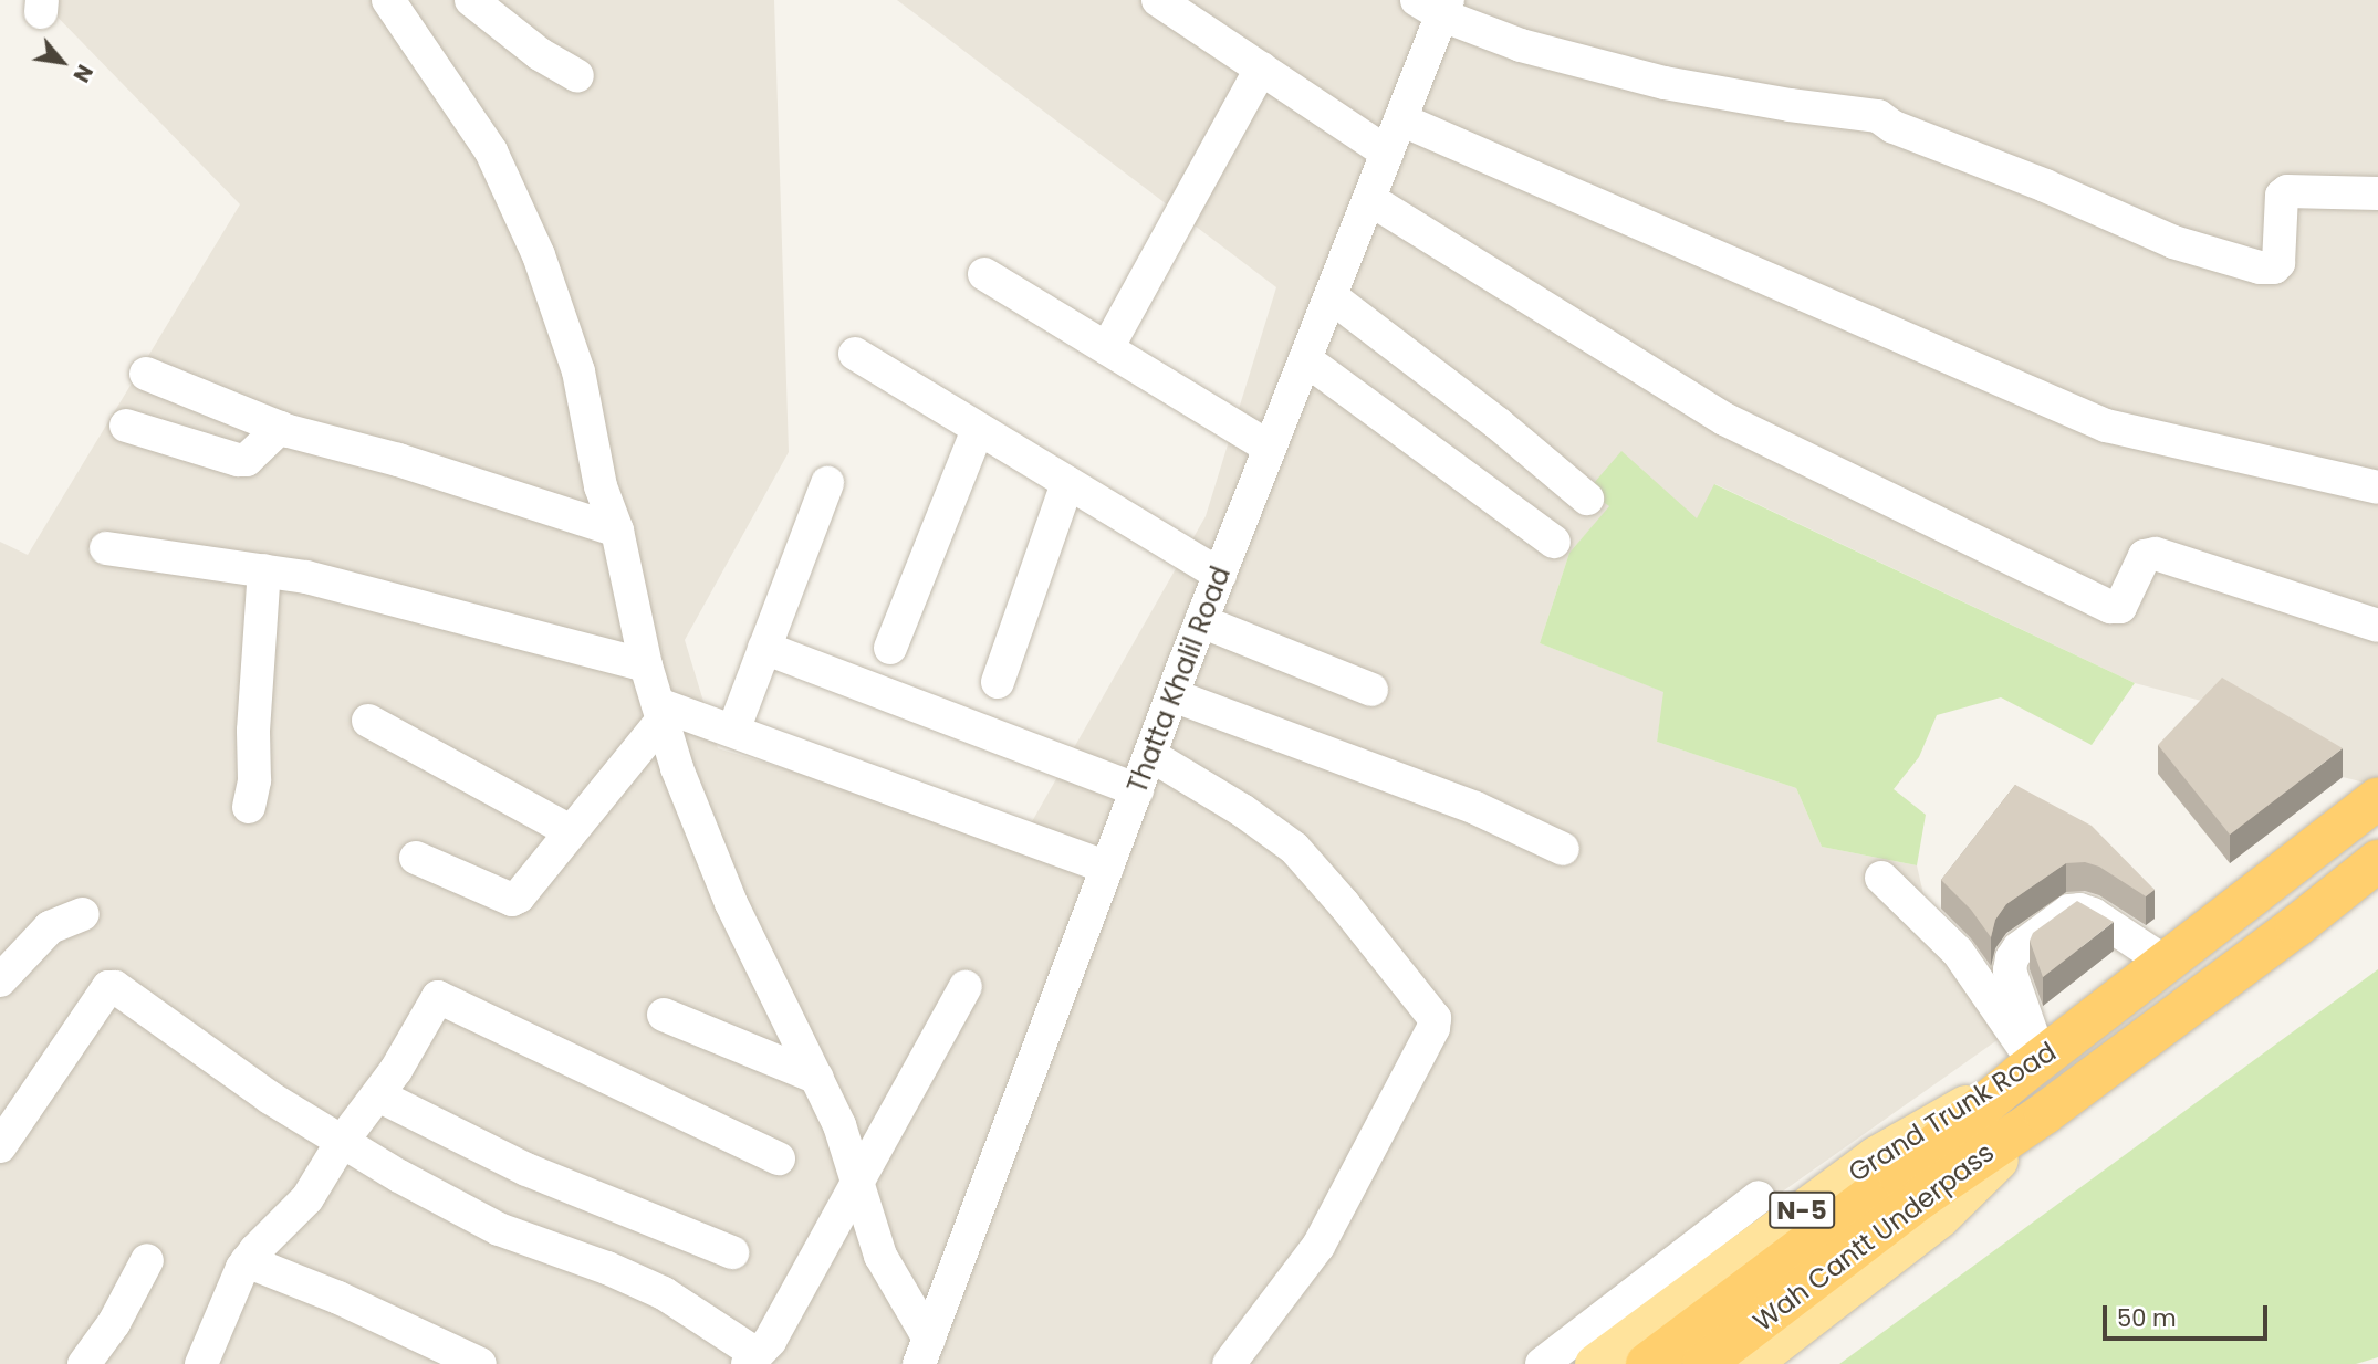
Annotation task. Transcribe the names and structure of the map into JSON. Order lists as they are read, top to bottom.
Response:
{
  "streets": {
    "highway": ["Grand Trunk Road", "N-5", "Wah Cantt Underpass"],
    "street": ["Thatta Khalil Road"]
  },
  "crossings": [
    ["Grand Trunk Road", "Wah Cantt Underpass"]
  ],
  "scale_bar": "50 m",
  "north": "bottom right"
}
